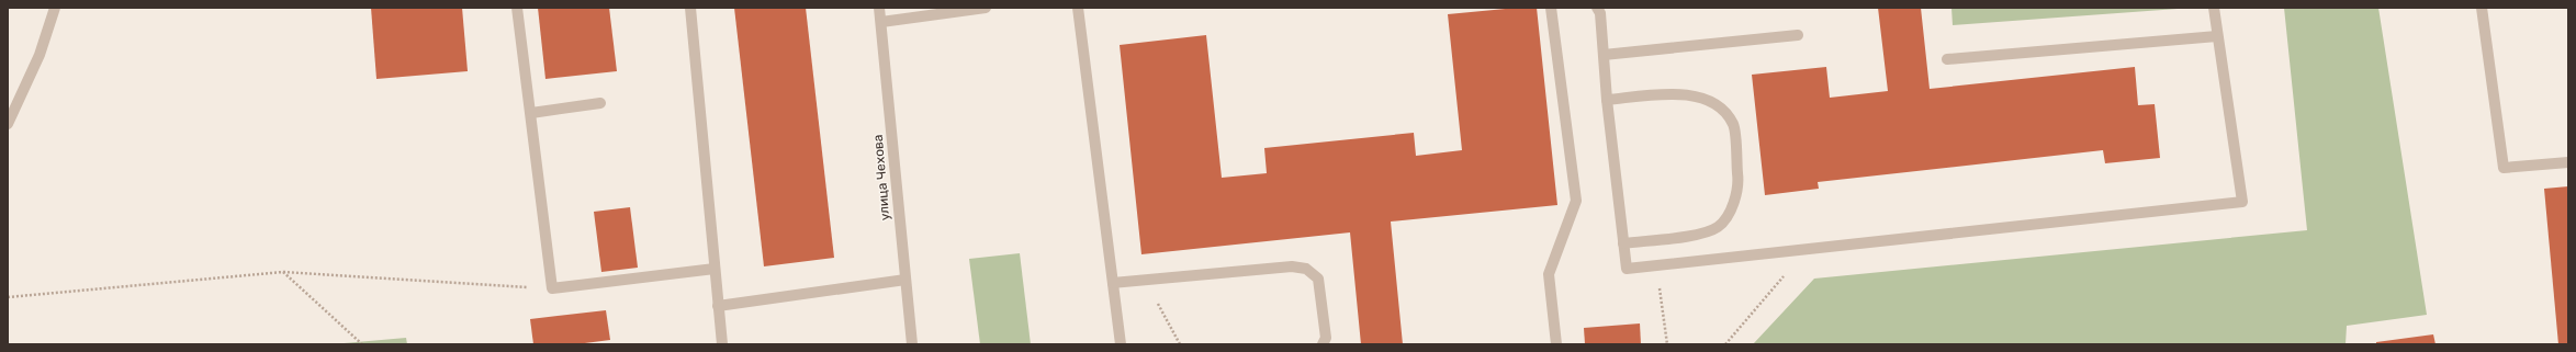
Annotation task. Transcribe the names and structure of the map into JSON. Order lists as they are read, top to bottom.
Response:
{
  "streets": {
    "street": ["улица Чехова"]
  }
}
